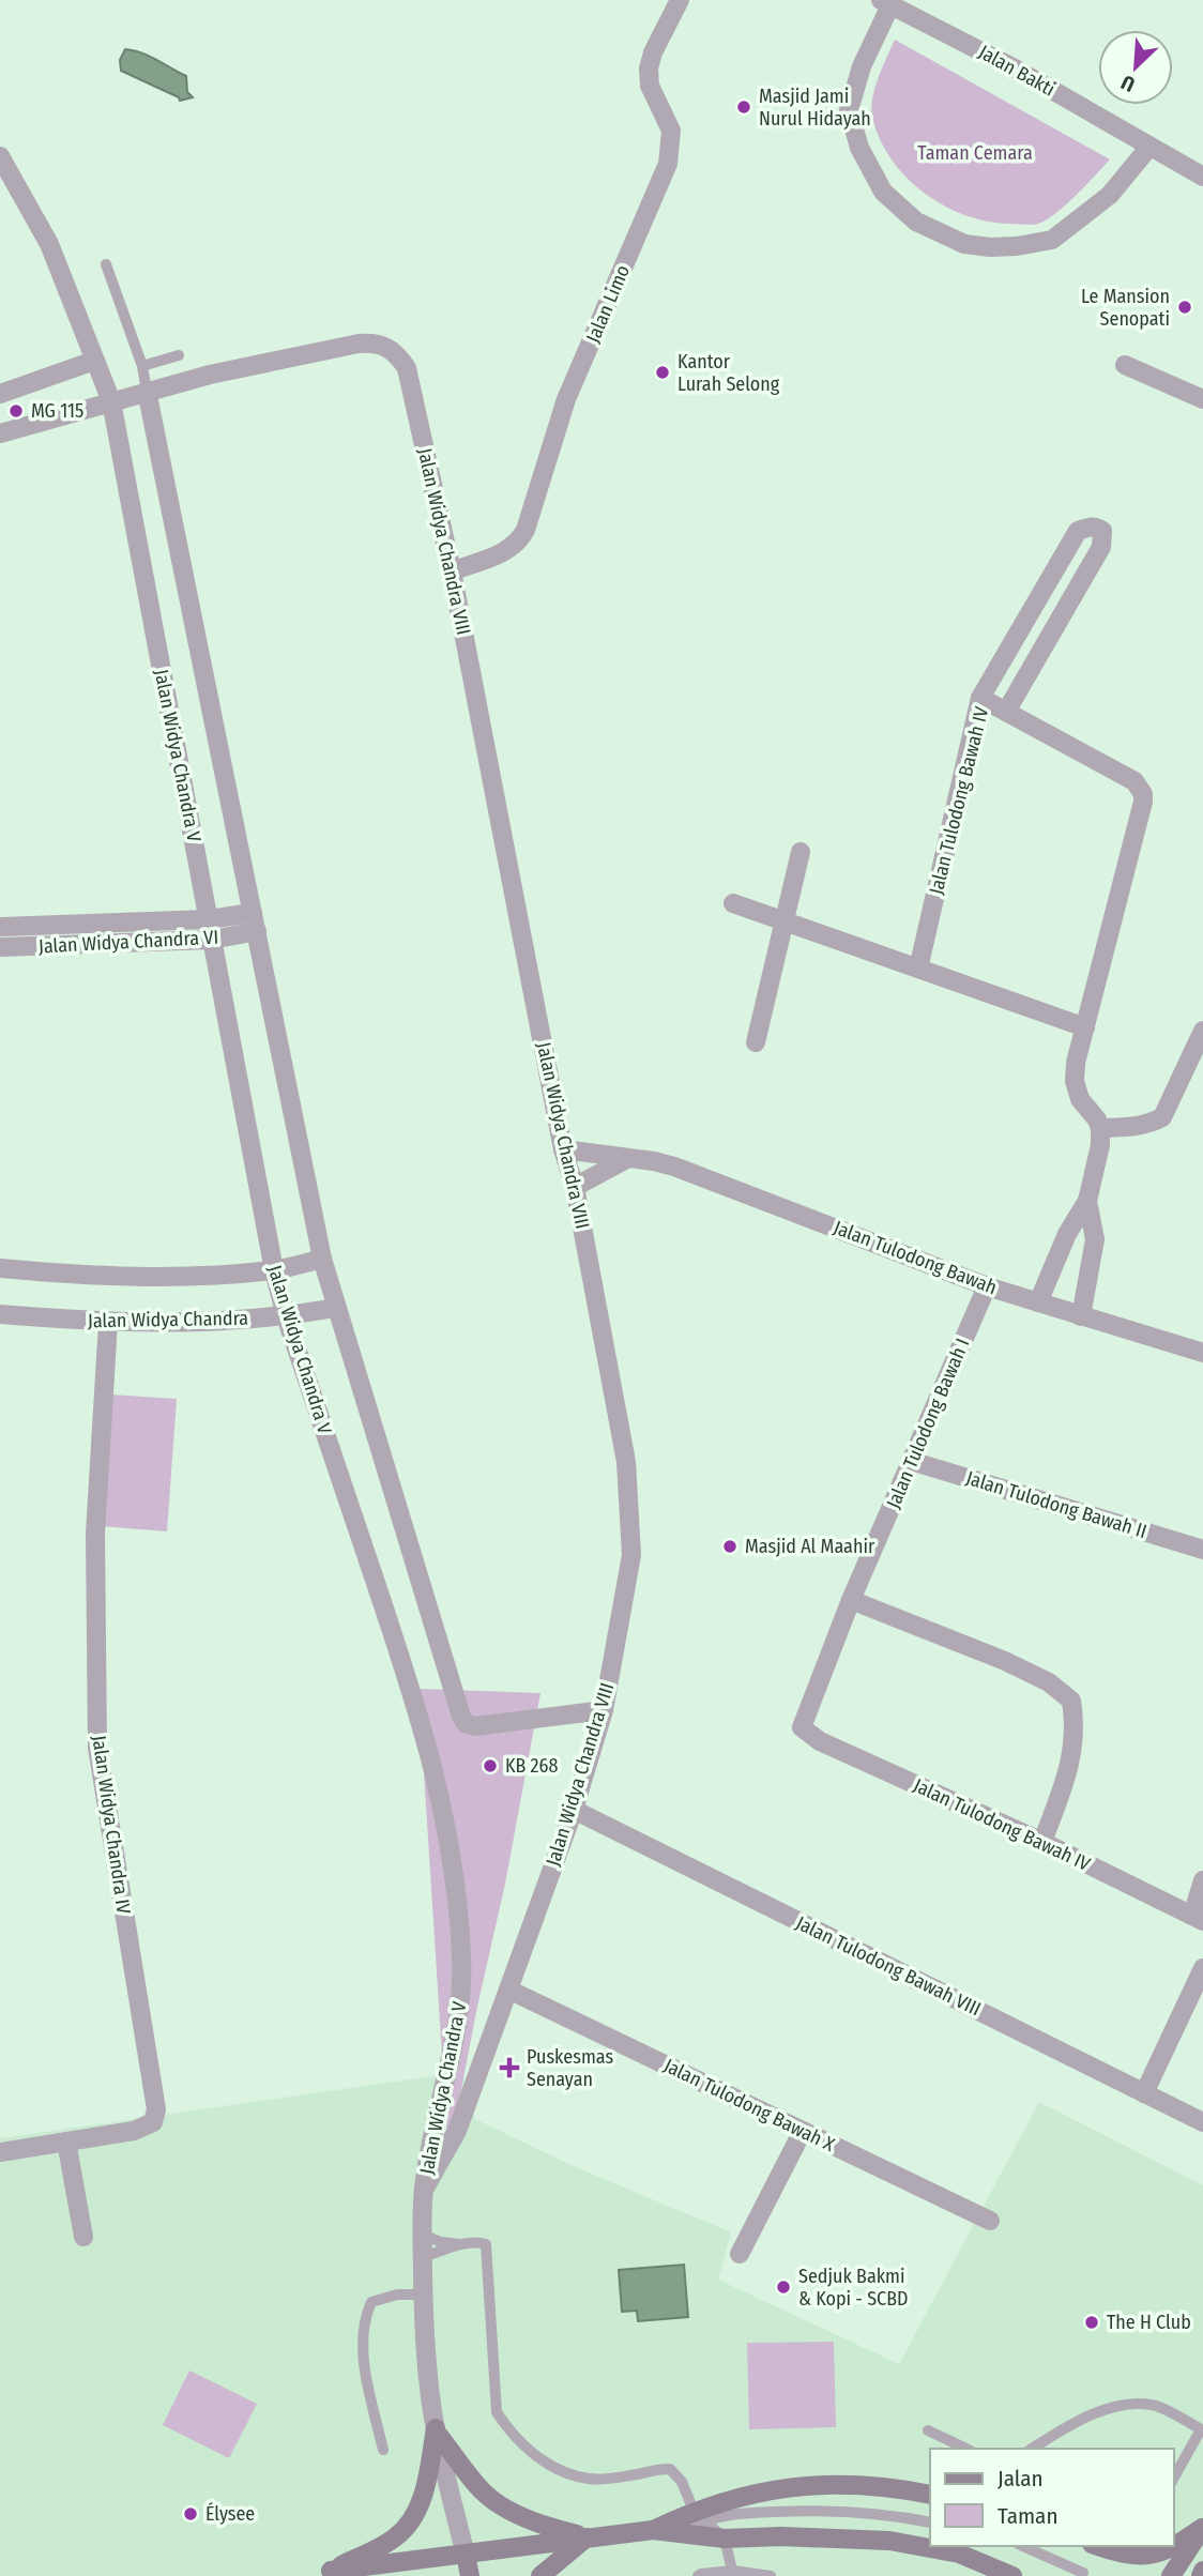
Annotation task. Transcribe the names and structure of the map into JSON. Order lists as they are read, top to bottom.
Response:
{
  "streets": {
    "street": [
      "Jalan Bakti",
      "Jalan Limo",
      "Jalan Widya Chandra VIII",
      "Jalan Widya Chandra V",
      "Jalan Tulodong Bawah IV",
      "Jalan Widya Chandra VI",
      "Jalan Tulodong Bawah",
      "Jalan Widya Chandra",
      "Jalan Tulodong Bawah I",
      "Jalan Tulodong Bawah II",
      "Jalan Widya Chandra IV",
      "Jalan Tulodong Bawah VIII",
      "Jalan Tulodong Bawah X"
    ]
  },
  "crossings": [
    ["Jalan Limo", "Jalan Widya Chandra VIII"],
    ["Jalan Widya Chandra VIII", "Jalan Widya Chandra V"],
    ["Jalan Widya Chandra VIII", "Jalan Tulodong Bawah"],
    ["Jalan Widya Chandra VIII", "Jalan Tulodong Bawah VIII"],
    ["Jalan Widya Chandra VIII", "Jalan Tulodong Bawah X"],
    ["Jalan Widya Chandra V", "Jalan Widya Chandra VI"],
    ["Jalan Widya Chandra V", "Jalan Widya Chandra"],
    ["Jalan Tulodong Bawah IV", "Jalan Tulodong Bawah I"],
    ["Jalan Tulodong Bawah", "Jalan Tulodong Bawah I"],
    ["Jalan Widya Chandra", "Jalan Widya Chandra IV"],
    ["Jalan Tulodong Bawah I", "Jalan Tulodong Bawah II"]
  ],
  "parks": ["Taman Cemara"],
  "places": {
    "other": [
      "Masjid Jami Nurul Hidayah",
      "Le Mansion Senopati",
      "Kantor Lurah Selong",
      "MG 115",
      "Masjid Al Maahir",
      "KB 268",
      "Sedjuk Bakmi & Kopi - SCBD",
      "The H Club",
      "Élysee"
    ],
    "health": ["Puskesmas Senayan"]
  },
  "legend": ["Jalan", "Taman"],
  "north": "bottom left"
}
